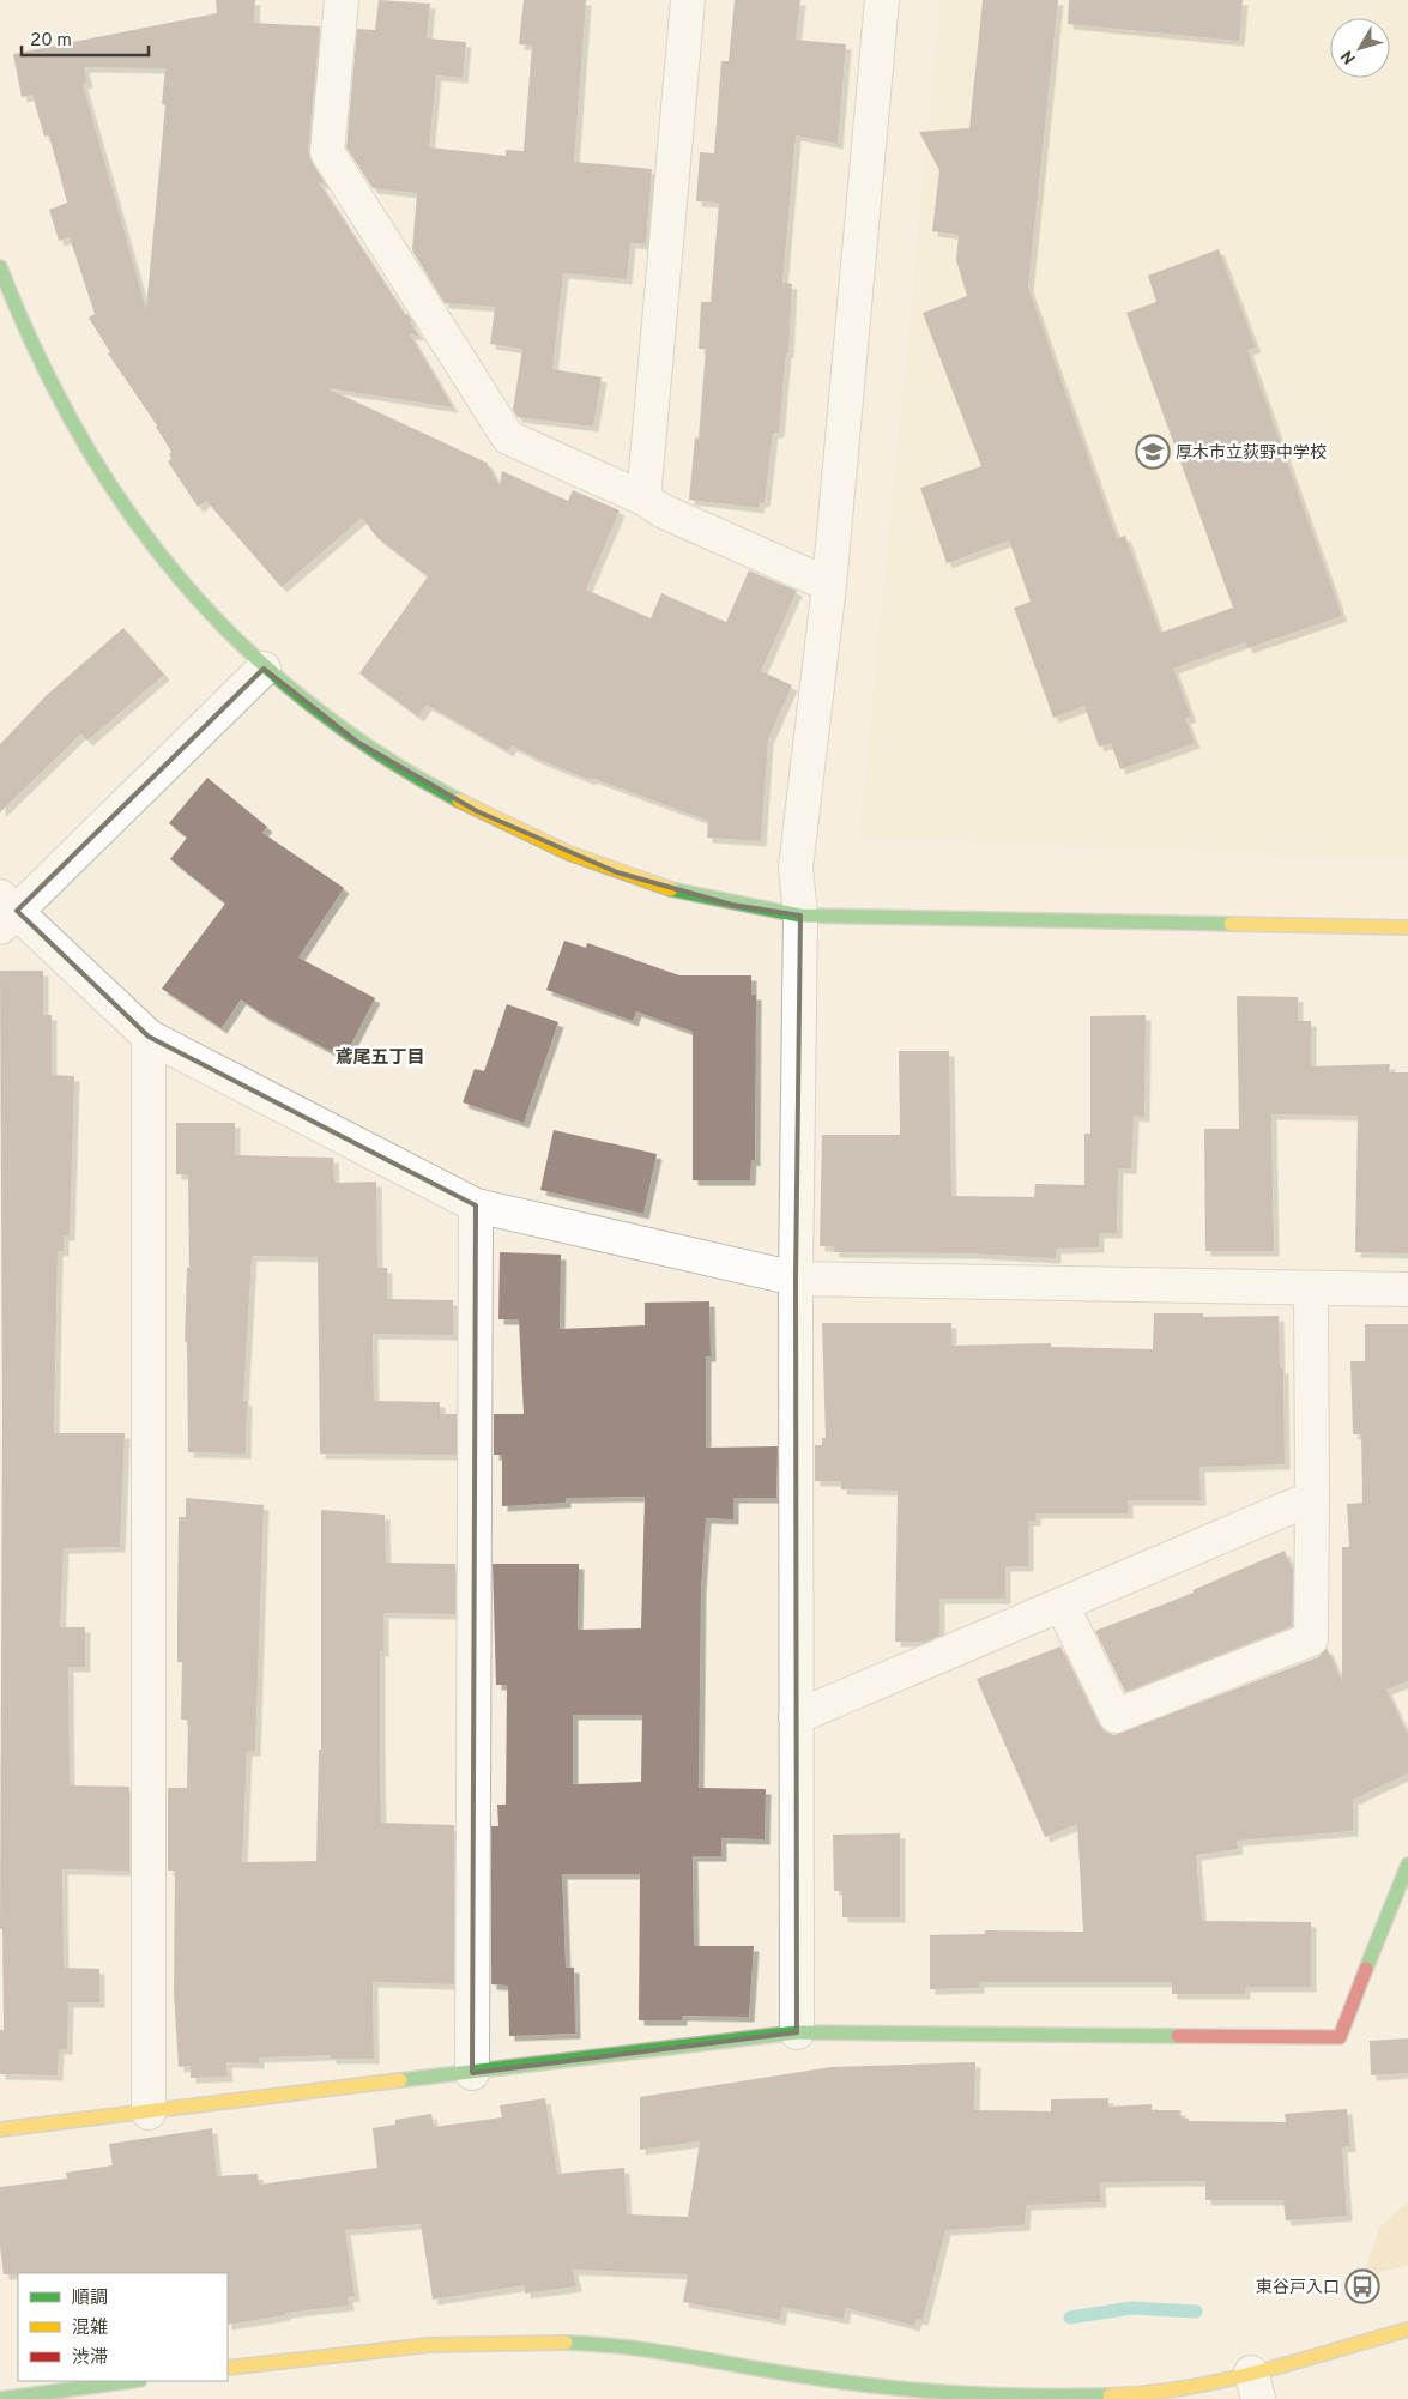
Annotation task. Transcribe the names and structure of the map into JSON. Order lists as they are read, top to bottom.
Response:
{
  "districts": ["鳶尾五丁目"],
  "places": {
    "school or university": ["厚木市立荻野中学校"],
    "bus stop": ["東谷戸入口"]
  },
  "legend": ["順調", "混雑", "渋滞"],
  "scale_bar": "20 m",
  "north": "bottom left"
}
